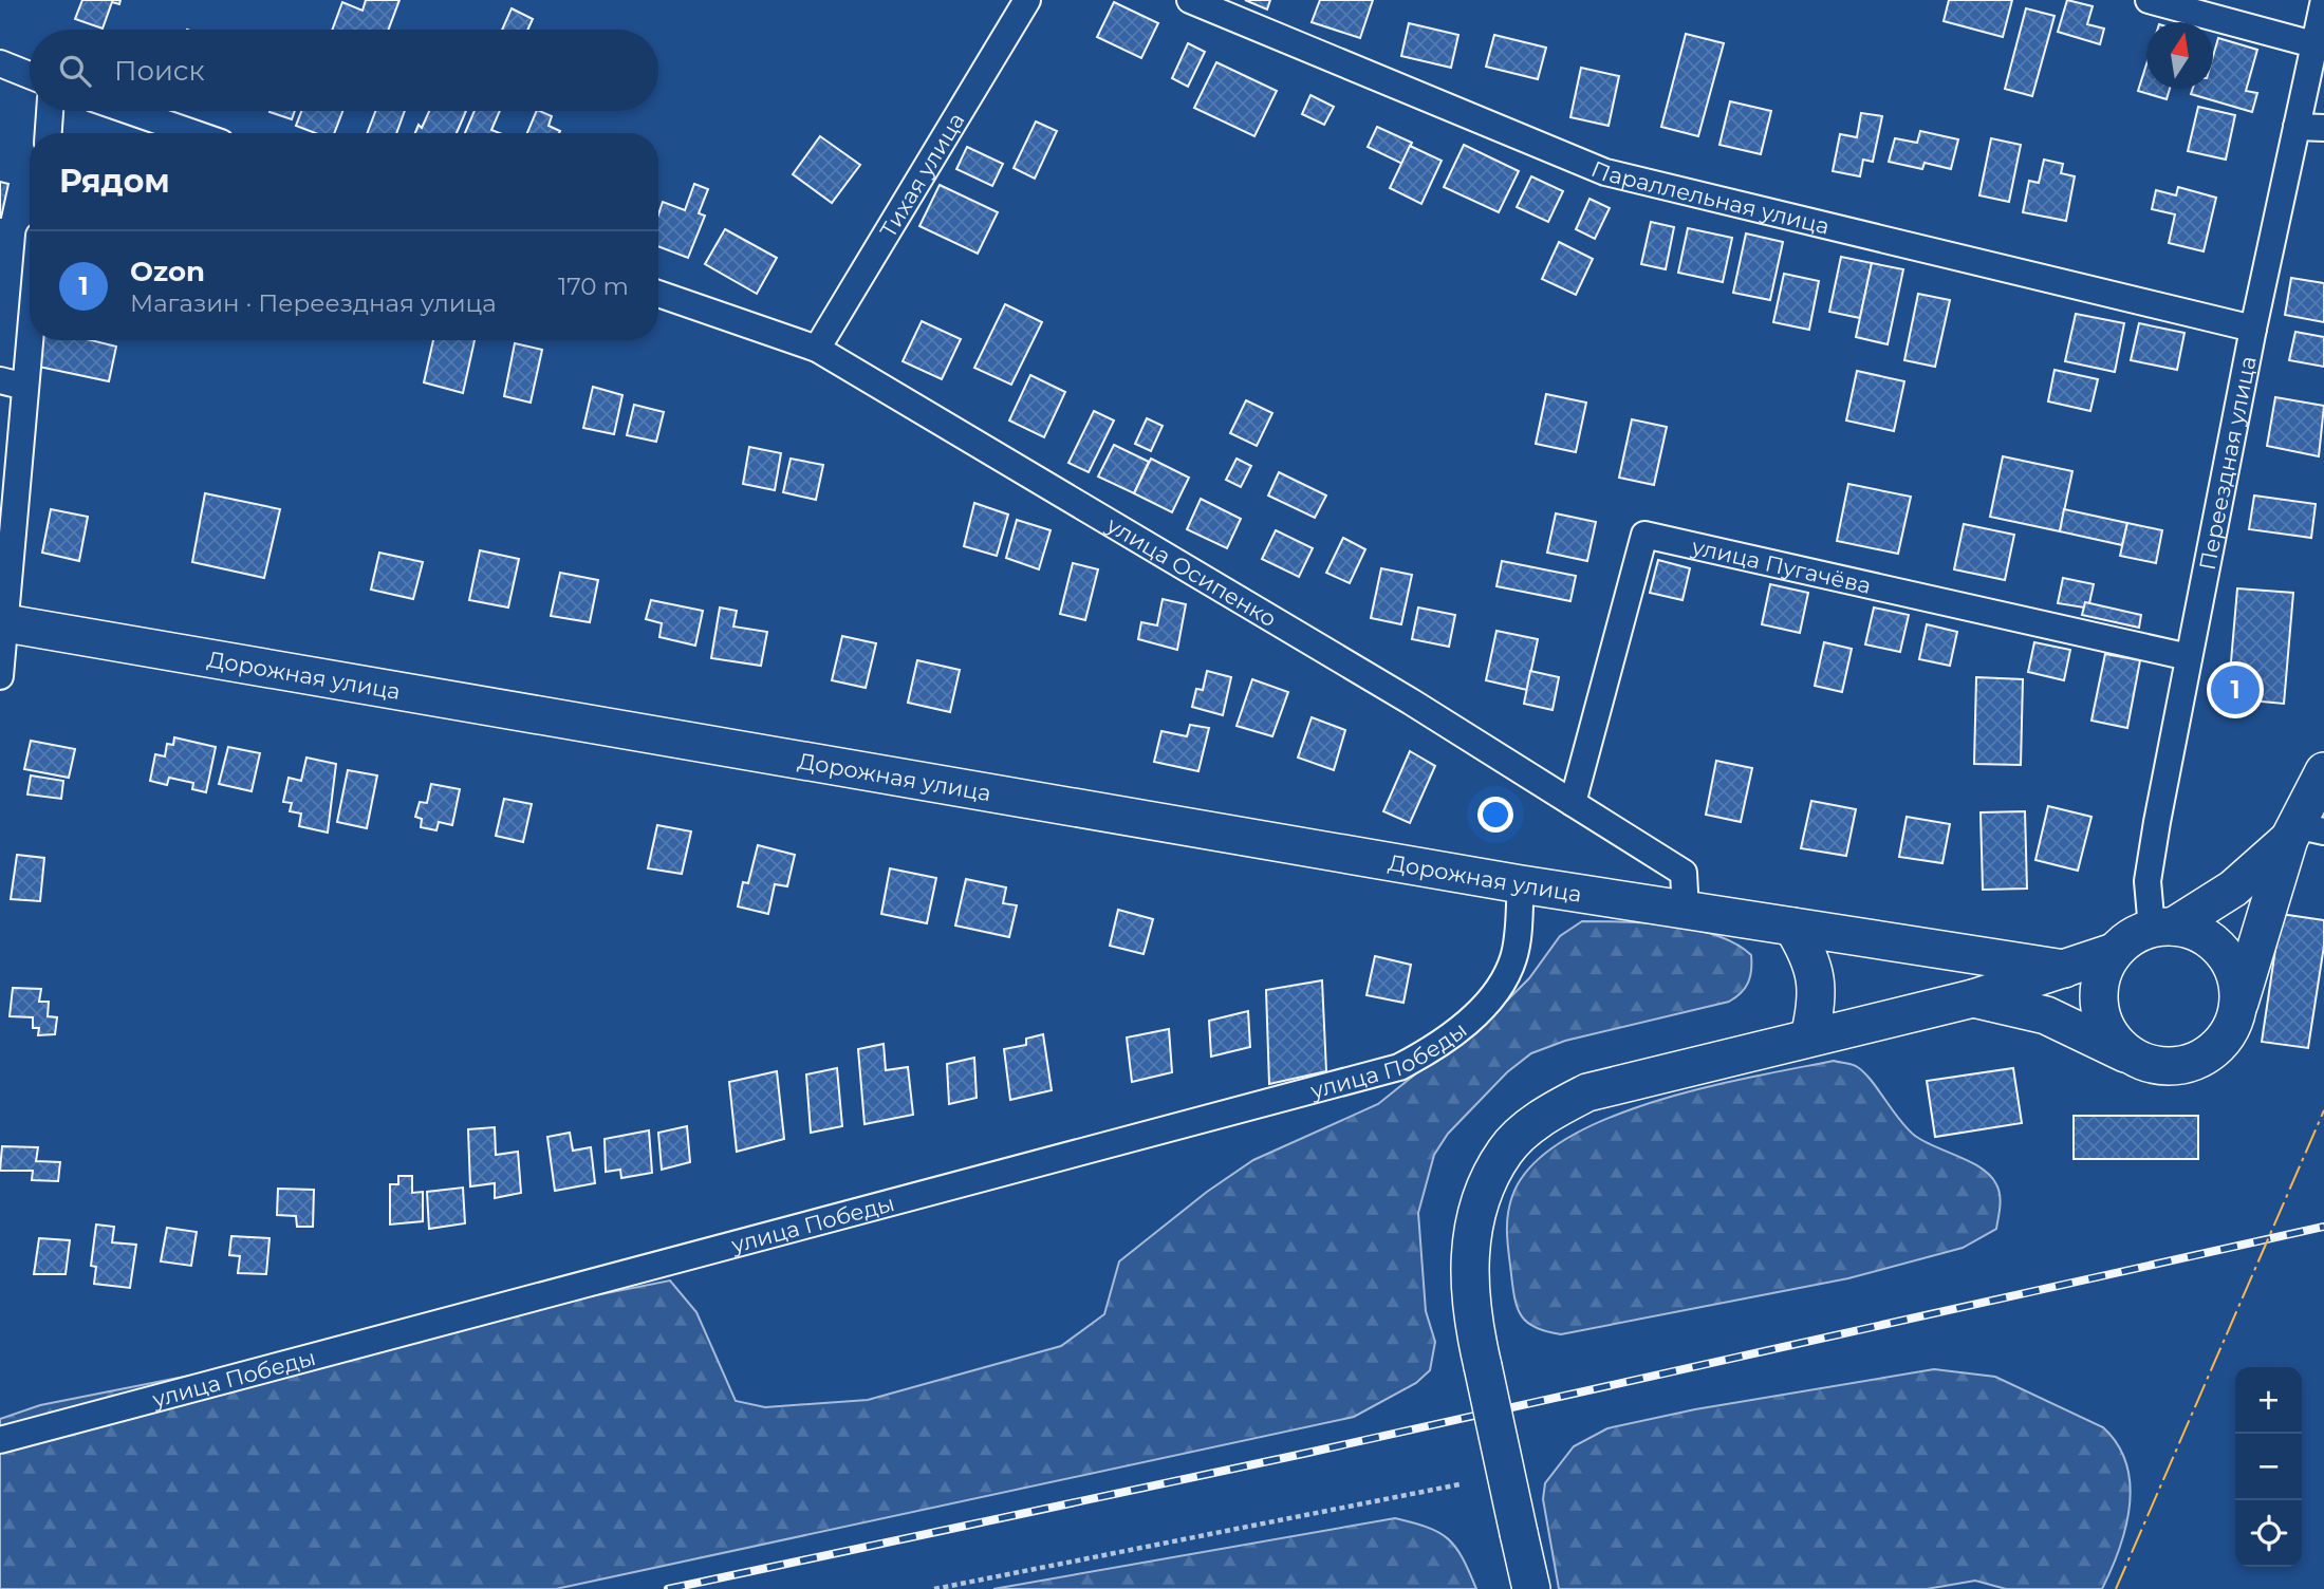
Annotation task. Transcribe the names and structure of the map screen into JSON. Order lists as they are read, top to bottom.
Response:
{
  "streets": {
    "main road": ["Дорожная улица"],
    "street": [
      "Тихая улица",
      "Параллельная улица",
      "Переездная улица",
      "улица Пугачёва",
      "улица Осипенко",
      "улица Победы"
    ]
  },
  "crossings": [
    ["Тихая улица", "улица Осипенко"],
    ["Параллельная улица", "Переездная улица"],
    ["Переездная улица", "улица Пугачёва"],
    ["улица Пугачёва", "улица Осипенко"],
    ["улица Осипенко", "Дорожная улица"],
    ["Дорожная улица", "улица Победы"]
  ],
  "north": "top",
  "page": {
    "search": "Поиск",
    "heading": "Рядом",
    "list": [
      {
        "mark": "1",
        "name": "Ozon",
        "note": "Магазин · Переездная улица",
        "value": "170 m"
      }
    ],
    "pins": "1",
    "map_buttons": ["+", "−"]
  }
}
